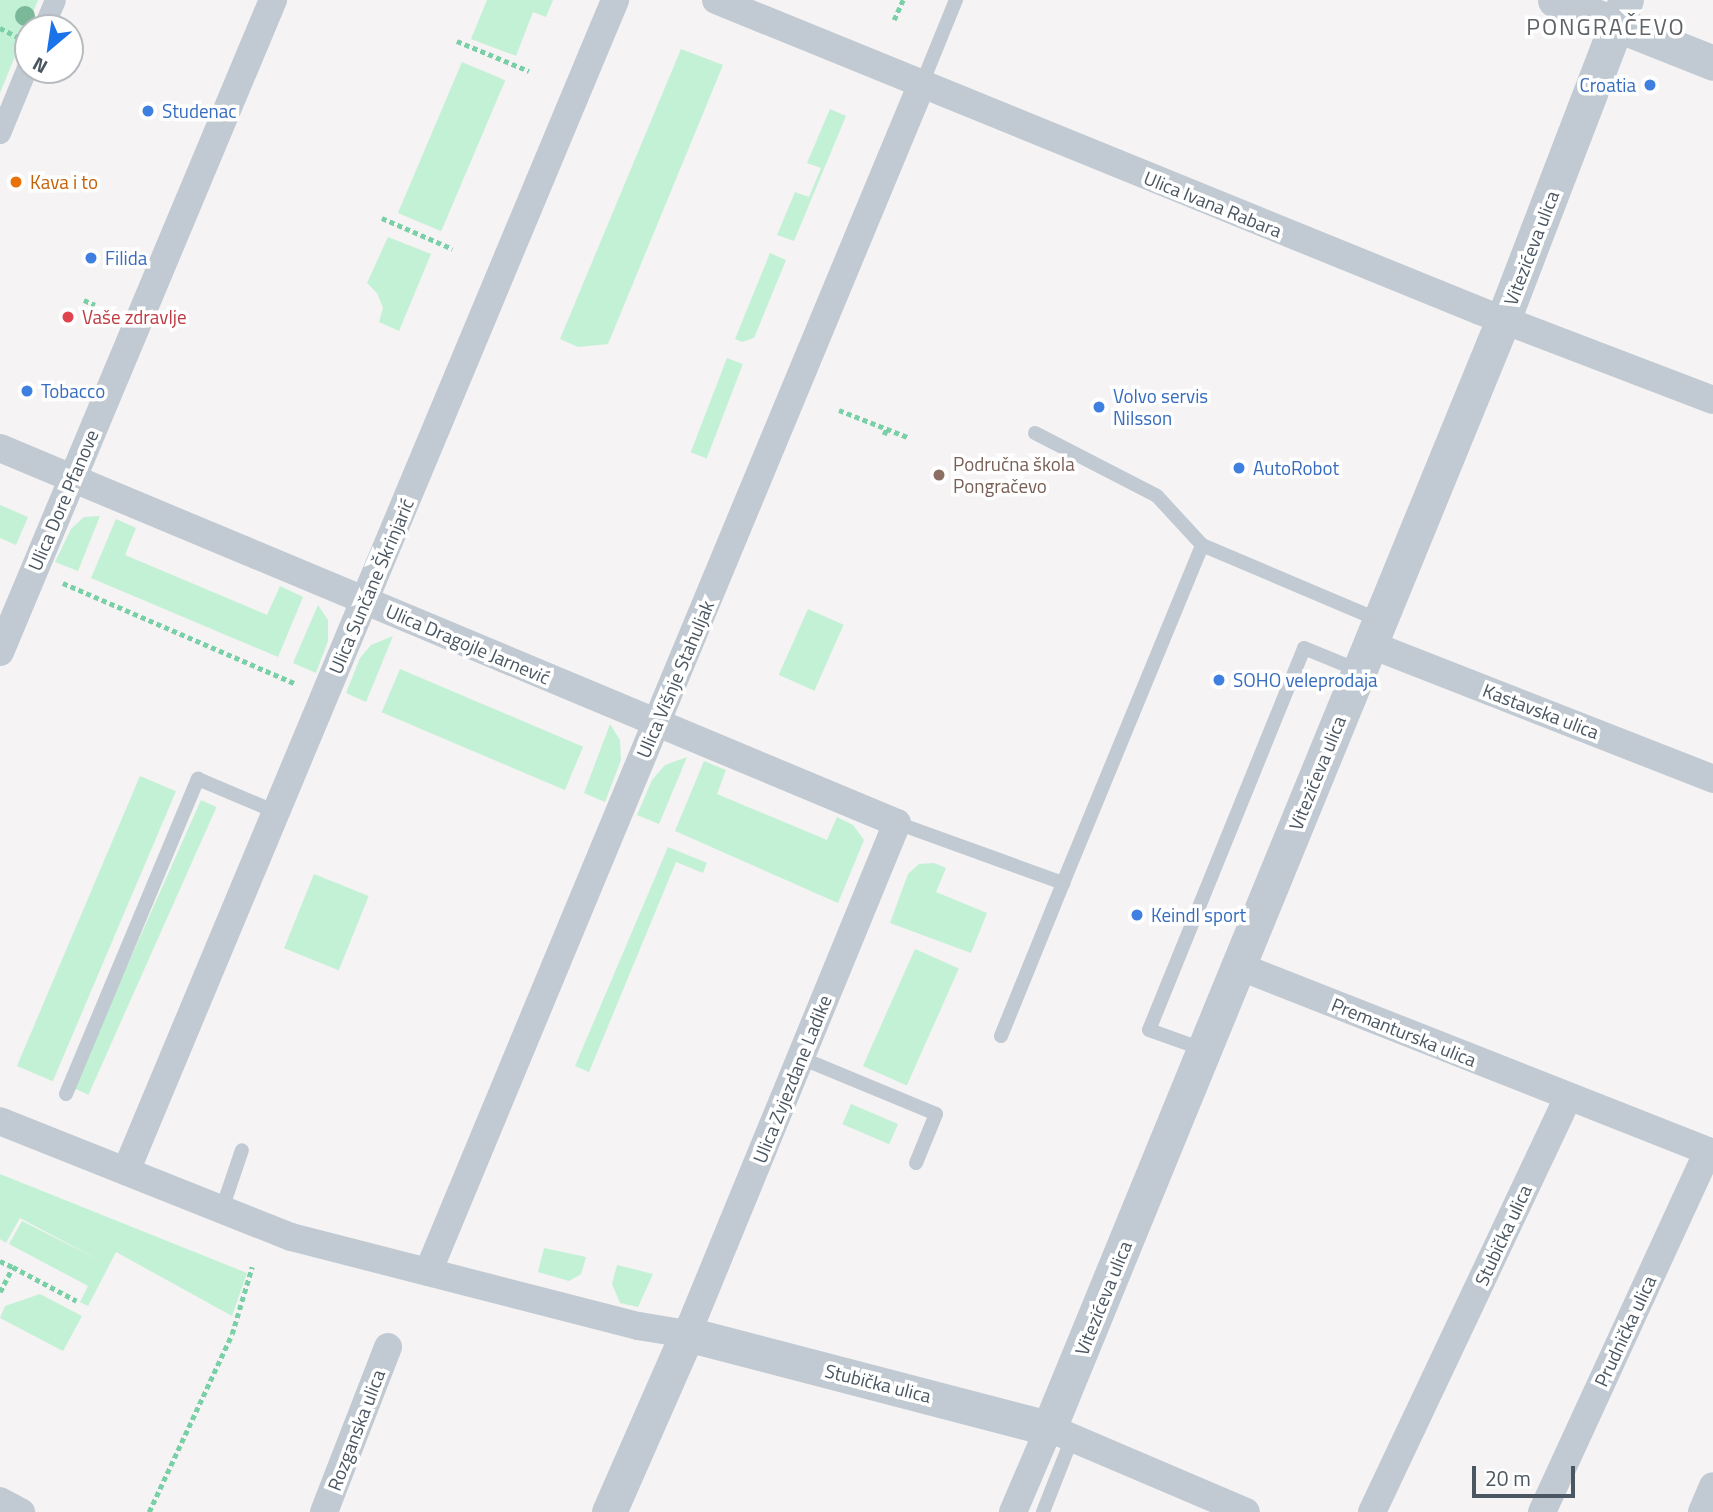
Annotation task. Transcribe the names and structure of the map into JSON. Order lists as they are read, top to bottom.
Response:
{
  "streets": {
    "street": [
      "Ulica Ivana Rabara",
      "Vitezićeva ulica",
      "Ulica Dore Pfanove",
      "Ulica Sunčane Škrinjarić",
      "Ulica Dragojle Jarnević",
      "Ulica Višnje Stahuljak",
      "Kastavska ulica",
      "Premanturska ulica",
      "Ulica Zvjezdane Ladike",
      "Stubička ulica",
      "Prudnička ulica",
      "Rozganska ulica"
    ]
  },
  "crossings": [
    ["Ulica Ivana Rabara", "Vitezićeva ulica"],
    ["Ulica Ivana Rabara", "Ulica Višnje Stahuljak"],
    ["Vitezićeva ulica", "Kastavska ulica"],
    ["Vitezićeva ulica", "Premanturska ulica"],
    ["Vitezićeva ulica", "Stubička ulica"],
    ["Ulica Dore Pfanove", "Ulica Dragojle Jarnević"],
    ["Ulica Sunčane Škrinjarić", "Ulica Dragojle Jarnević"],
    ["Ulica Dragojle Jarnević", "Ulica Višnje Stahuljak"],
    ["Ulica Dragojle Jarnević", "Ulica Zvjezdane Ladike"],
    ["Premanturska ulica", "Stubička ulica"],
    ["Ulica Zvjezdane Ladike", "Stubička ulica"]
  ],
  "districts": ["PONGRAČEVO"],
  "places": [
    "Croatia",
    "Studenac",
    "Kava i to",
    "Filida",
    "Vaše zdravlje",
    "Tobacco",
    "Volvo servis Nilsson",
    "AutoRobot",
    "Područna škola Pongračevo",
    "SOHO veleprodaja",
    "Keindl sport"
  ],
  "scale_bar": "20 m",
  "north": "bottom left"
}
